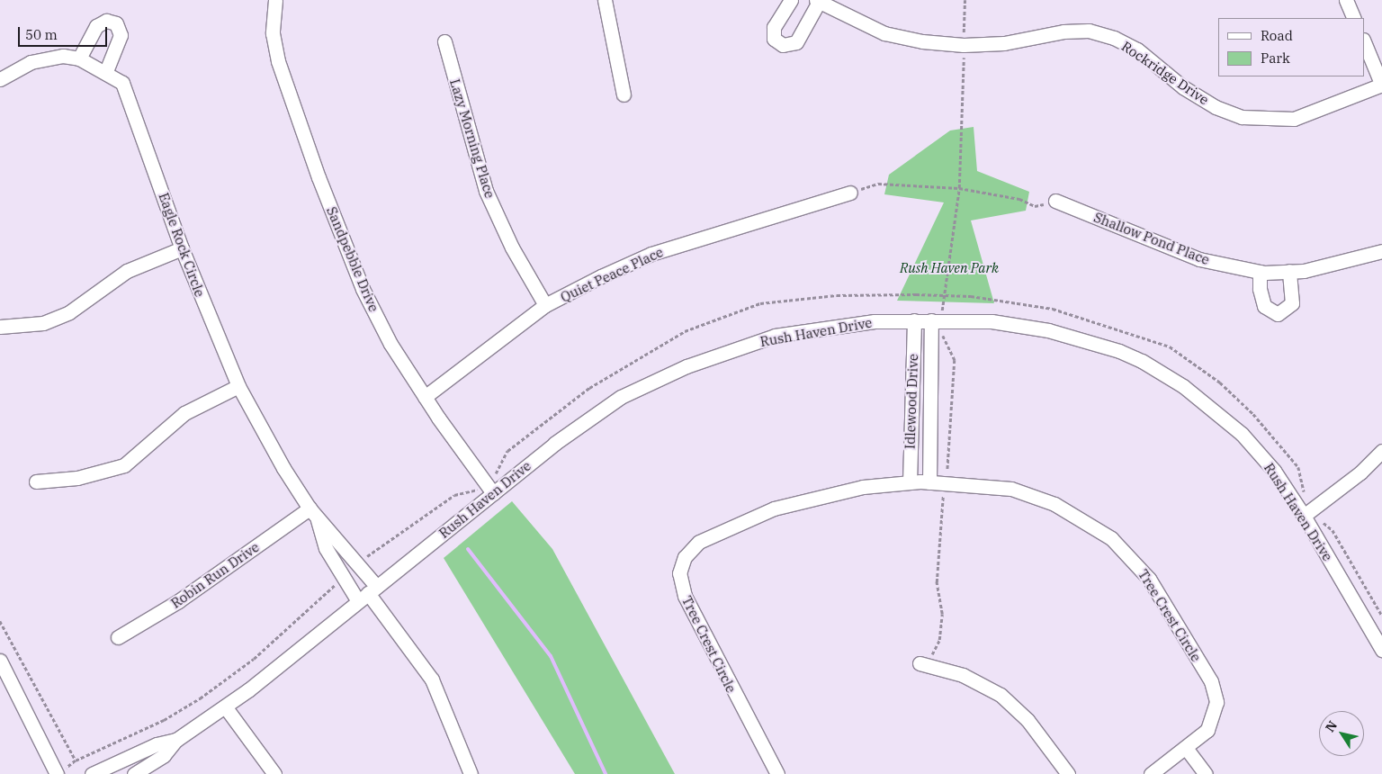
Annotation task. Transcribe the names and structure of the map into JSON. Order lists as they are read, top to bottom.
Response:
{
  "streets": {
    "street": [
      "Rockridge Drive",
      "Lazy Morning Place",
      "Shallow Pond Place",
      "Eagle Rock Circle",
      "Sandpebble Drive",
      "Quiet Peace Place",
      "Rush Haven Drive",
      "Idlewood Drive",
      "Robin Run Drive",
      "Tree Crest Circle"
    ]
  },
  "crossings": [
    ["Lazy Morning Place", "Quiet Peace Place"],
    ["Eagle Rock Circle", "Rush Haven Drive"],
    ["Eagle Rock Circle", "Robin Run Drive"],
    ["Sandpebble Drive", "Quiet Peace Place"],
    ["Sandpebble Drive", "Rush Haven Drive"],
    ["Rush Haven Drive", "Idlewood Drive"],
    ["Idlewood Drive", "Tree Crest Circle"]
  ],
  "parks": ["Rush Haven Park"],
  "legend": ["Road", "Park"],
  "scale_bar": "50 m",
  "north": "top left"
}
